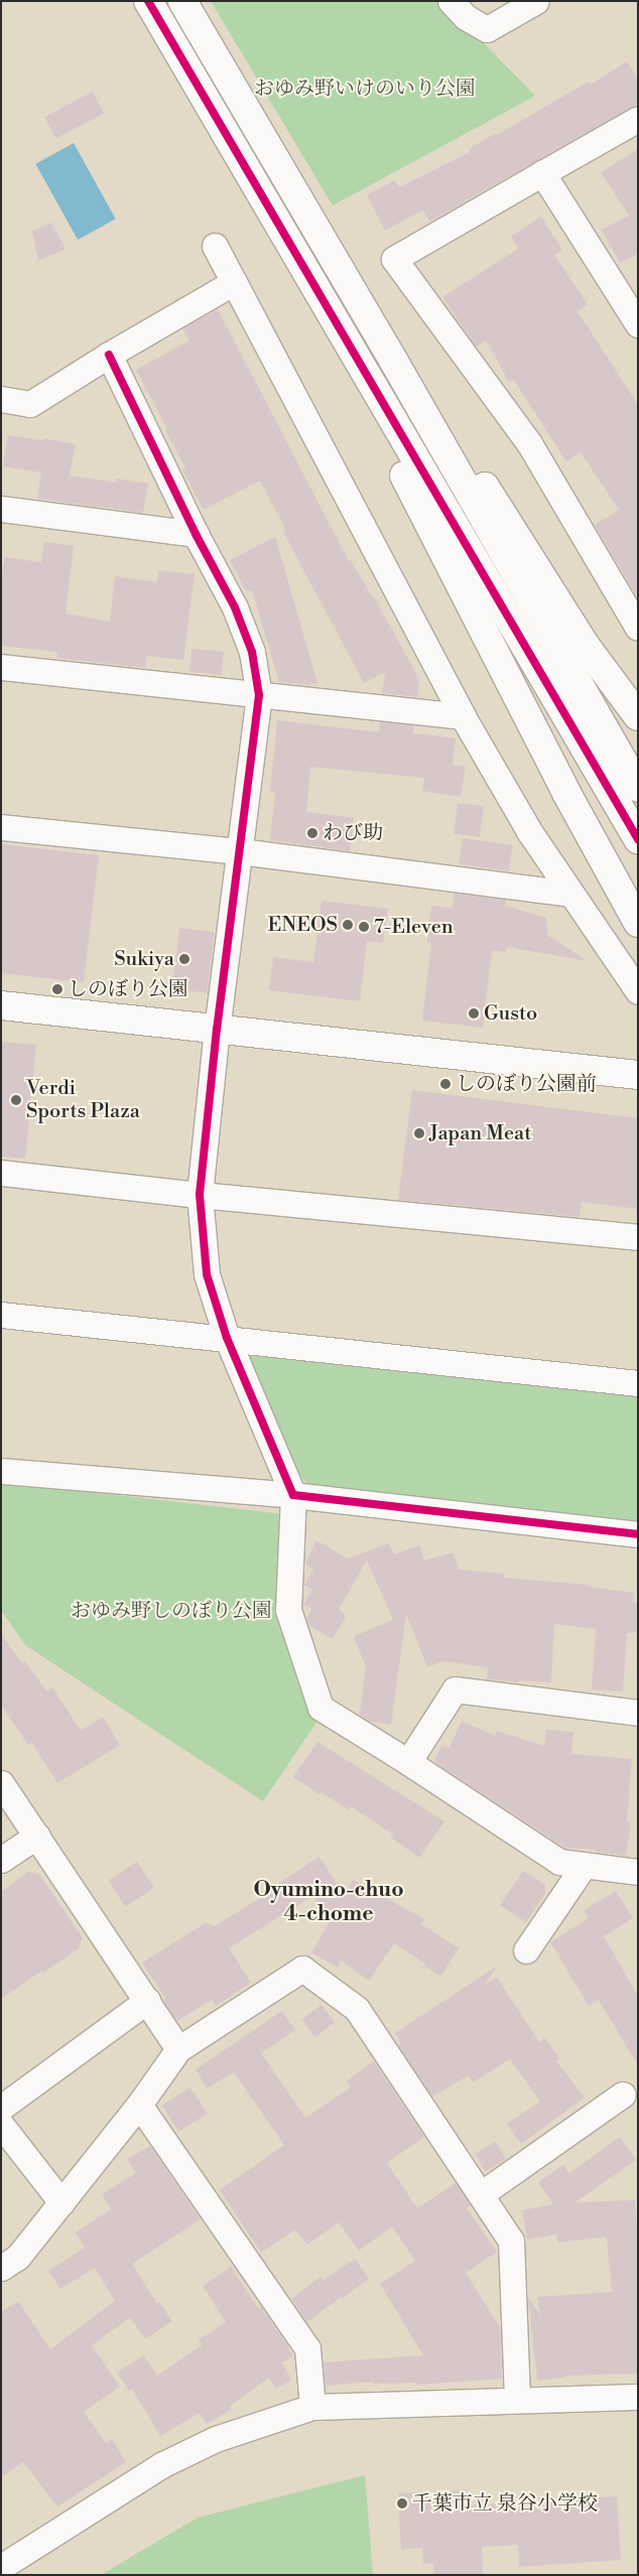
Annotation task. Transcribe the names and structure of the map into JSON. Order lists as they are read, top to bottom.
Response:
{
  "districts": ["Oyumino-chuo 4-chome"],
  "parks": ["おゆみ野いけのいり公園", "おゆみ野しのぼり公園"],
  "places": [
    "わび助",
    "ENEOS",
    "7-Eleven",
    "Sukiya",
    "しのぼり公園",
    "Gusto",
    "しのぼり公園前",
    "Verdi Sports Plaza",
    "Japan Meat",
    "千葉市立 泉谷小学校"
  ]
}
